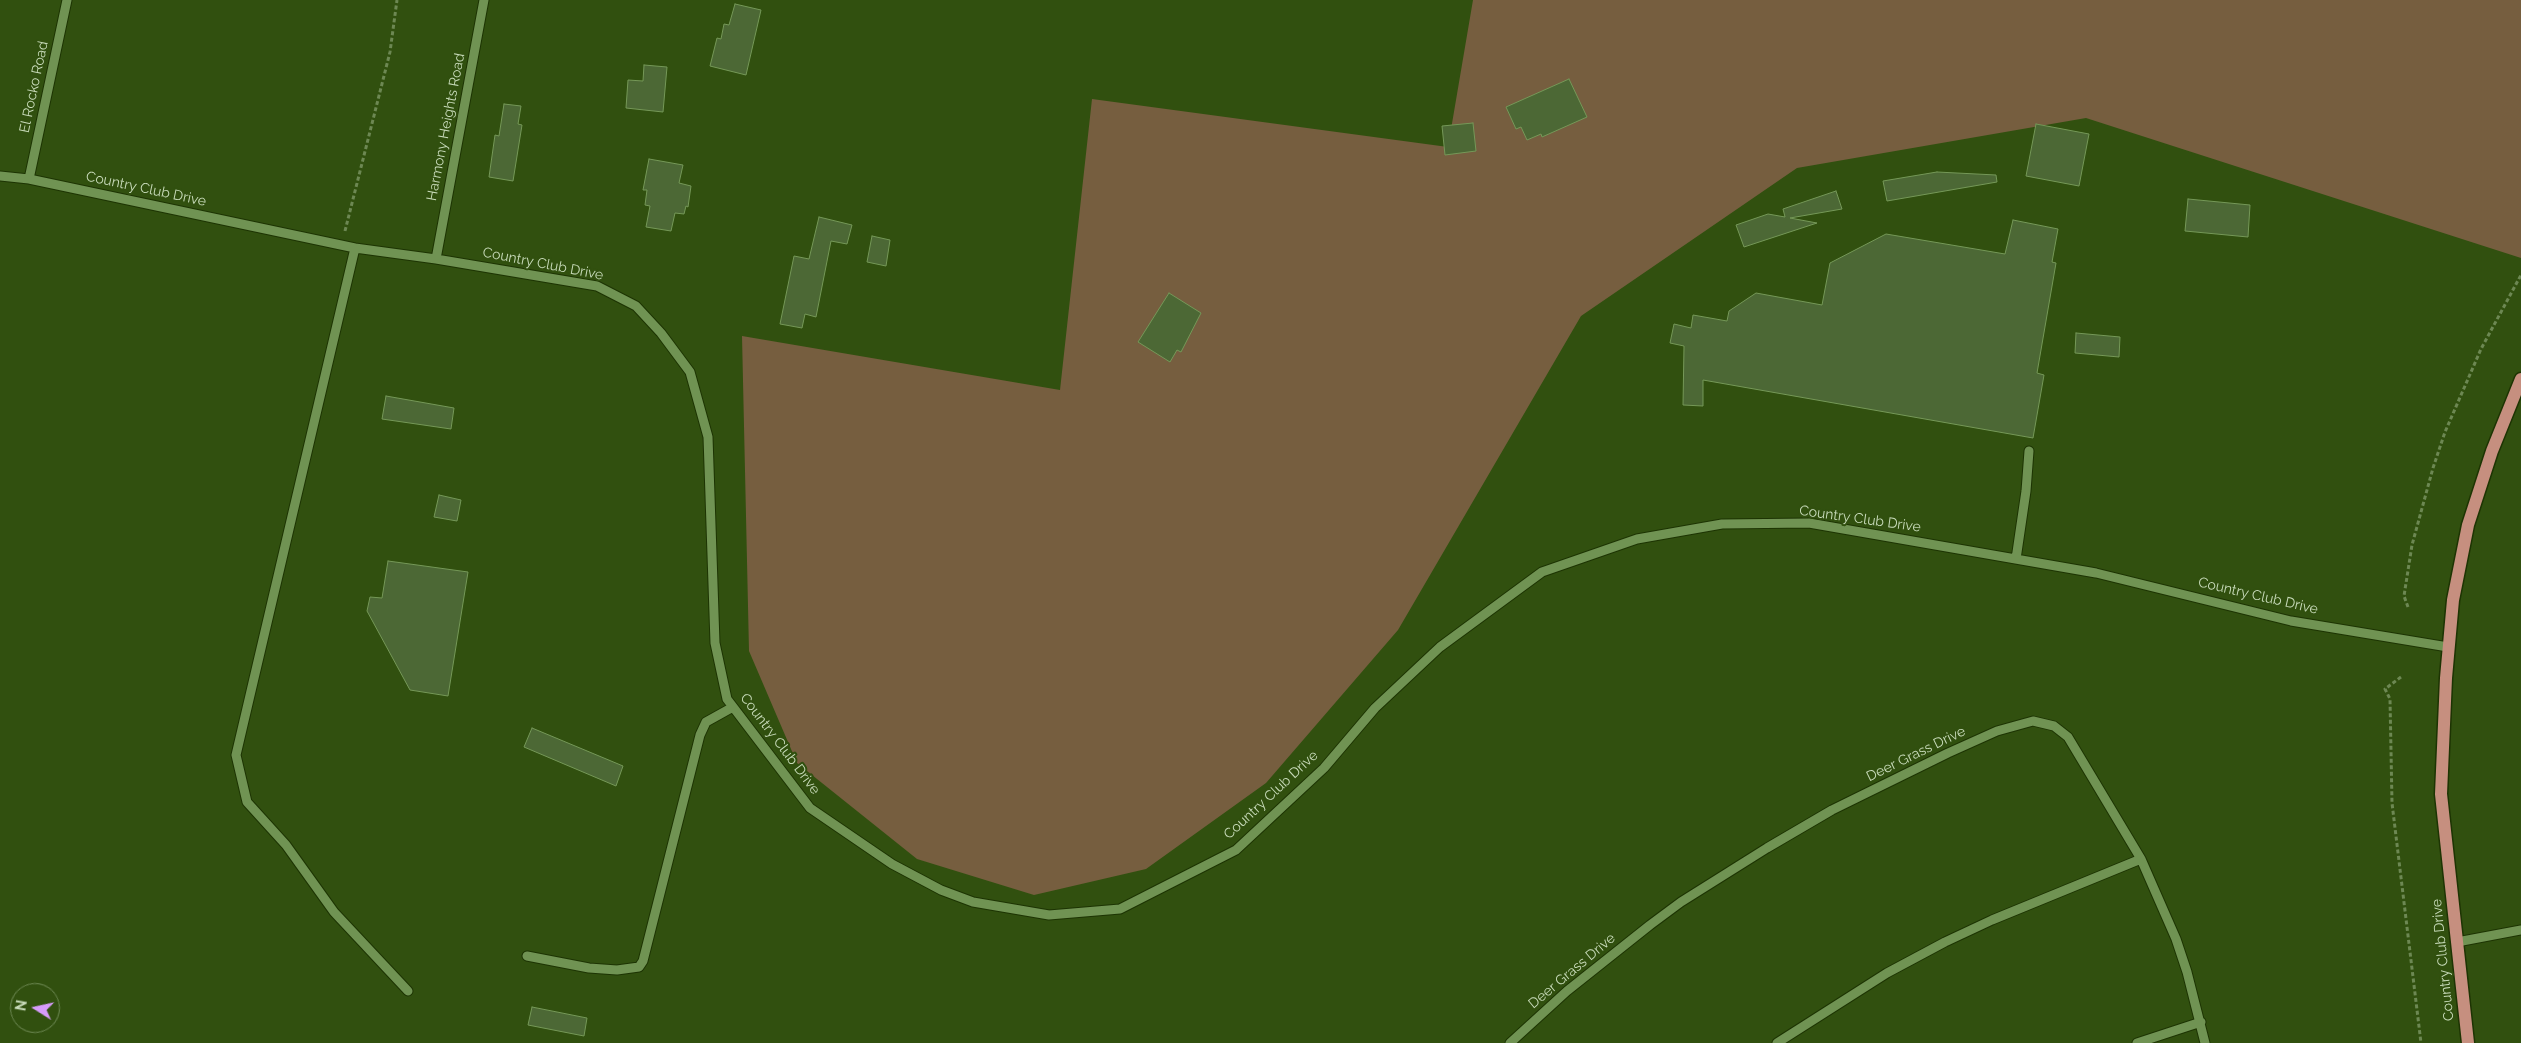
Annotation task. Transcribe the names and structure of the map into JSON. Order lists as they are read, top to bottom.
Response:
{
  "streets": {
    "main road": ["Country Club Drive"],
    "street": ["El Rocko Road", "Harmony Heights Road", "Deer Grass Drive"]
  },
  "crossings": [
    ["El Rocko Road", "Country Club Drive"],
    ["Harmony Heights Road", "Country Club Drive"]
  ],
  "north": "left"
}
